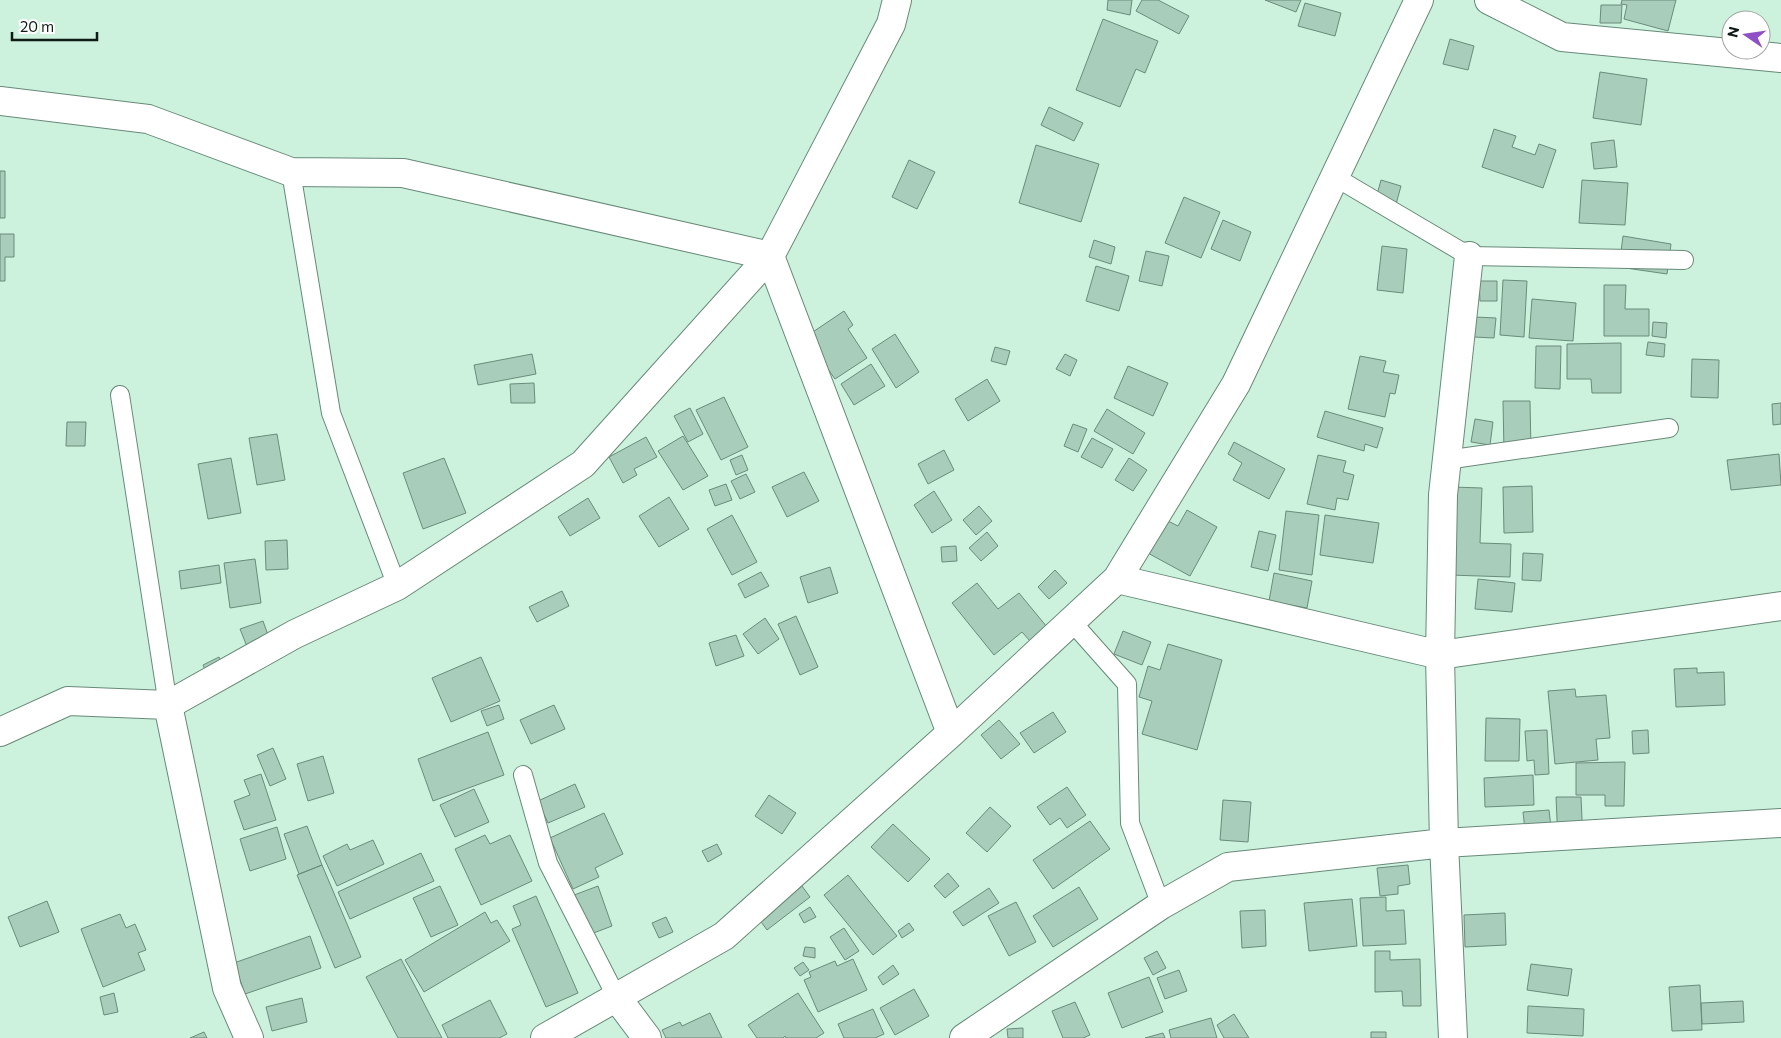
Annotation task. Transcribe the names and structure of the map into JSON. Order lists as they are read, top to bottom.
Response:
{
  "scale_bar": "20 m",
  "north": "left"
}
